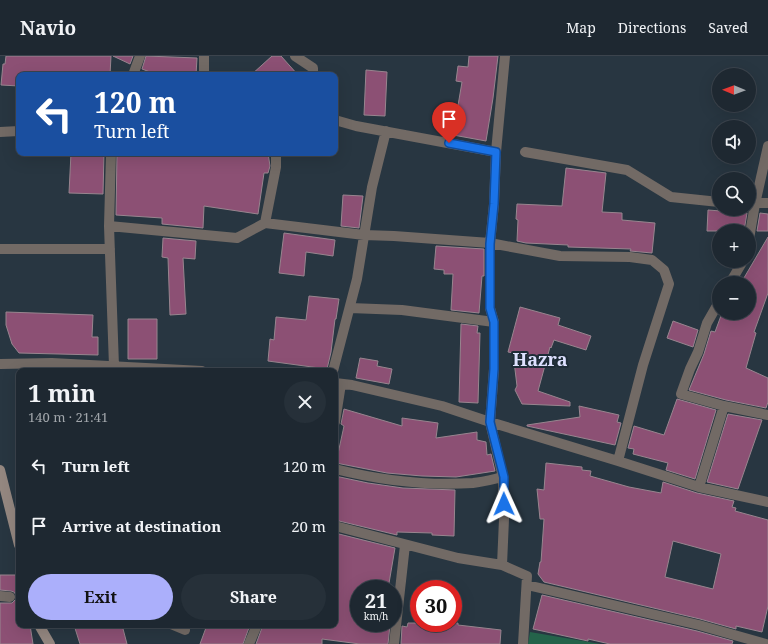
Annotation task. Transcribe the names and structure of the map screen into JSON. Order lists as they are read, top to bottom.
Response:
{
  "districts": ["Hazra"],
  "north": "left",
  "page": {
    "header": "Navio",
    "nav": ["Map", "Directions", "Saved"],
    "map_buttons": ["+", "−"],
    "turn": ["120 m", "Turn left"],
    "heading": ["1 min", "140 m · 21:41"],
    "list": [
      {
        "name": "Turn left",
        "value": "120 m"
      },
      {
        "name": "Arrive at destination",
        "value": "20 m"
      }
    ],
    "buttons": ["Exit", "Share"],
    "speed": "21 km/h",
    "limit": "30"
  }
}
